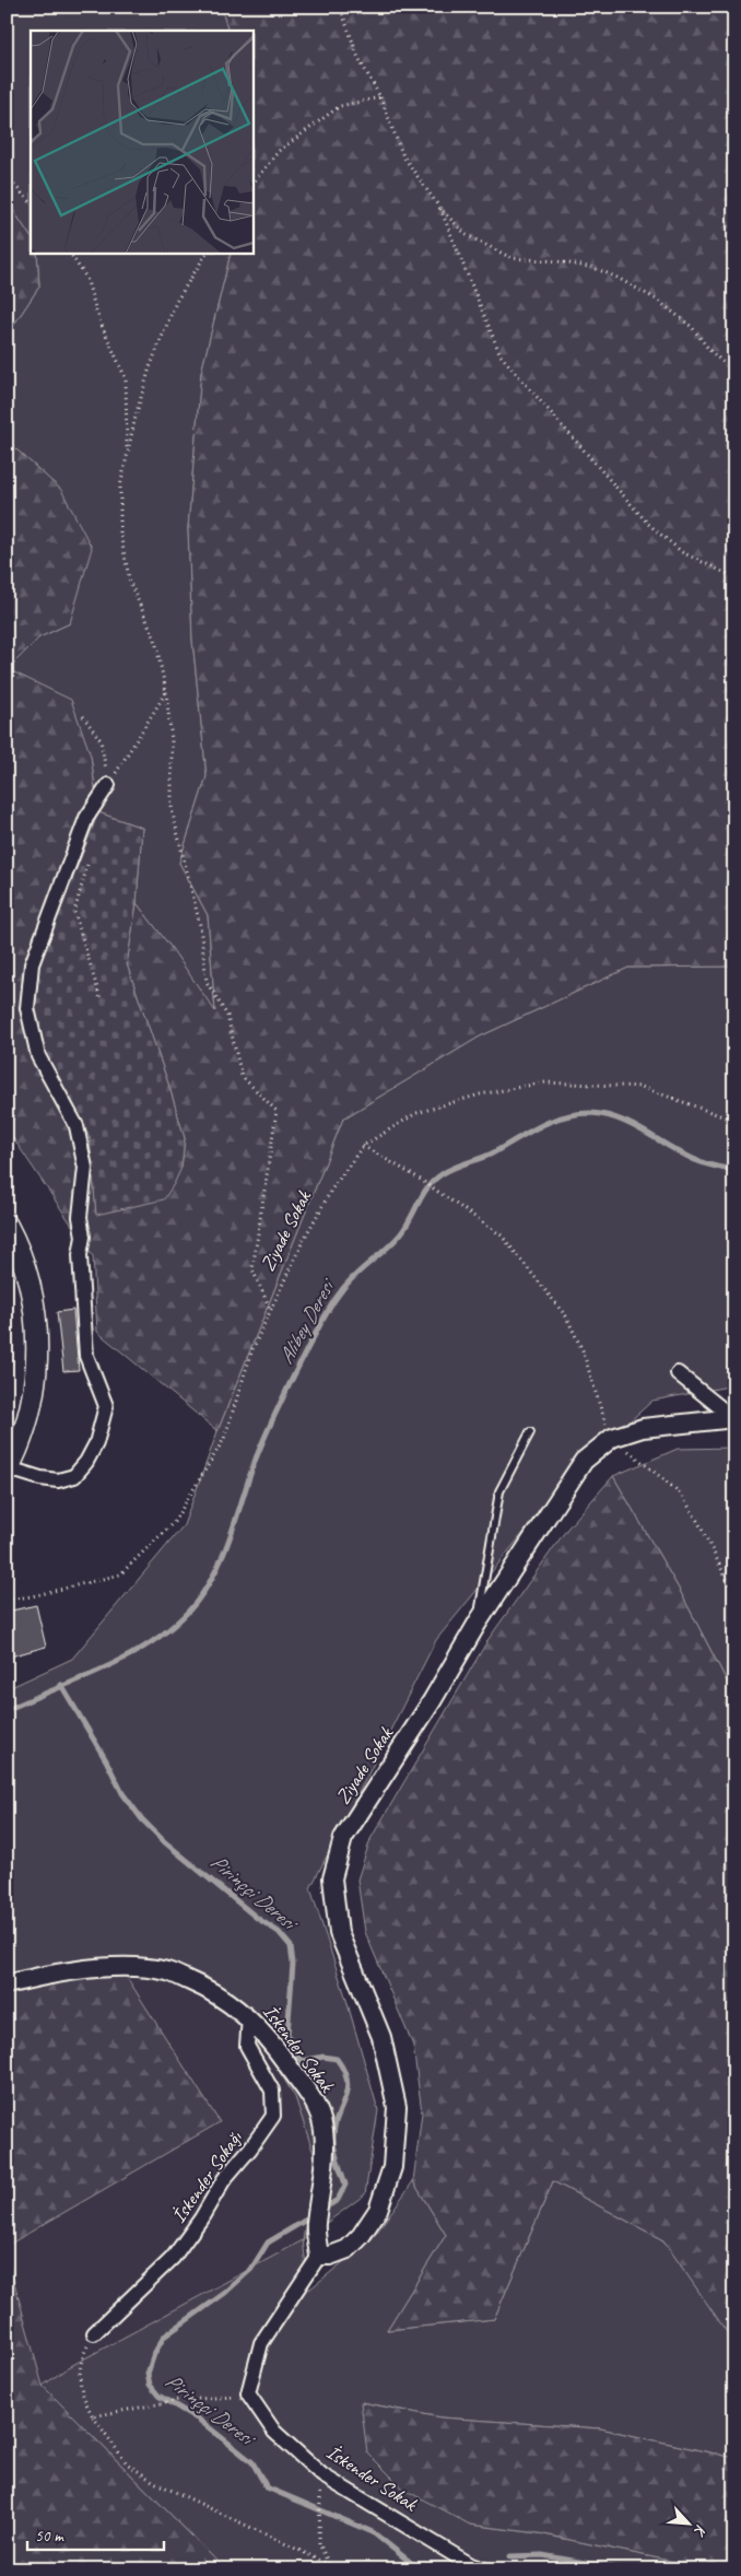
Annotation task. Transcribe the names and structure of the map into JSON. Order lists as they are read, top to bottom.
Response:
{
  "streets": {
    "street": ["Ziyade Sokak", "İskender Sokak", "İskender Sokağı"]
  },
  "crossings": [
    ["Ziyade Sokak", "İskender Sokak"],
    ["İskender Sokak", "İskender Sokağı"]
  ],
  "water": ["Alibey Deresi", "Pirinççi Deresi"],
  "scale_bar": "50 m",
  "north": "bottom right"
}
